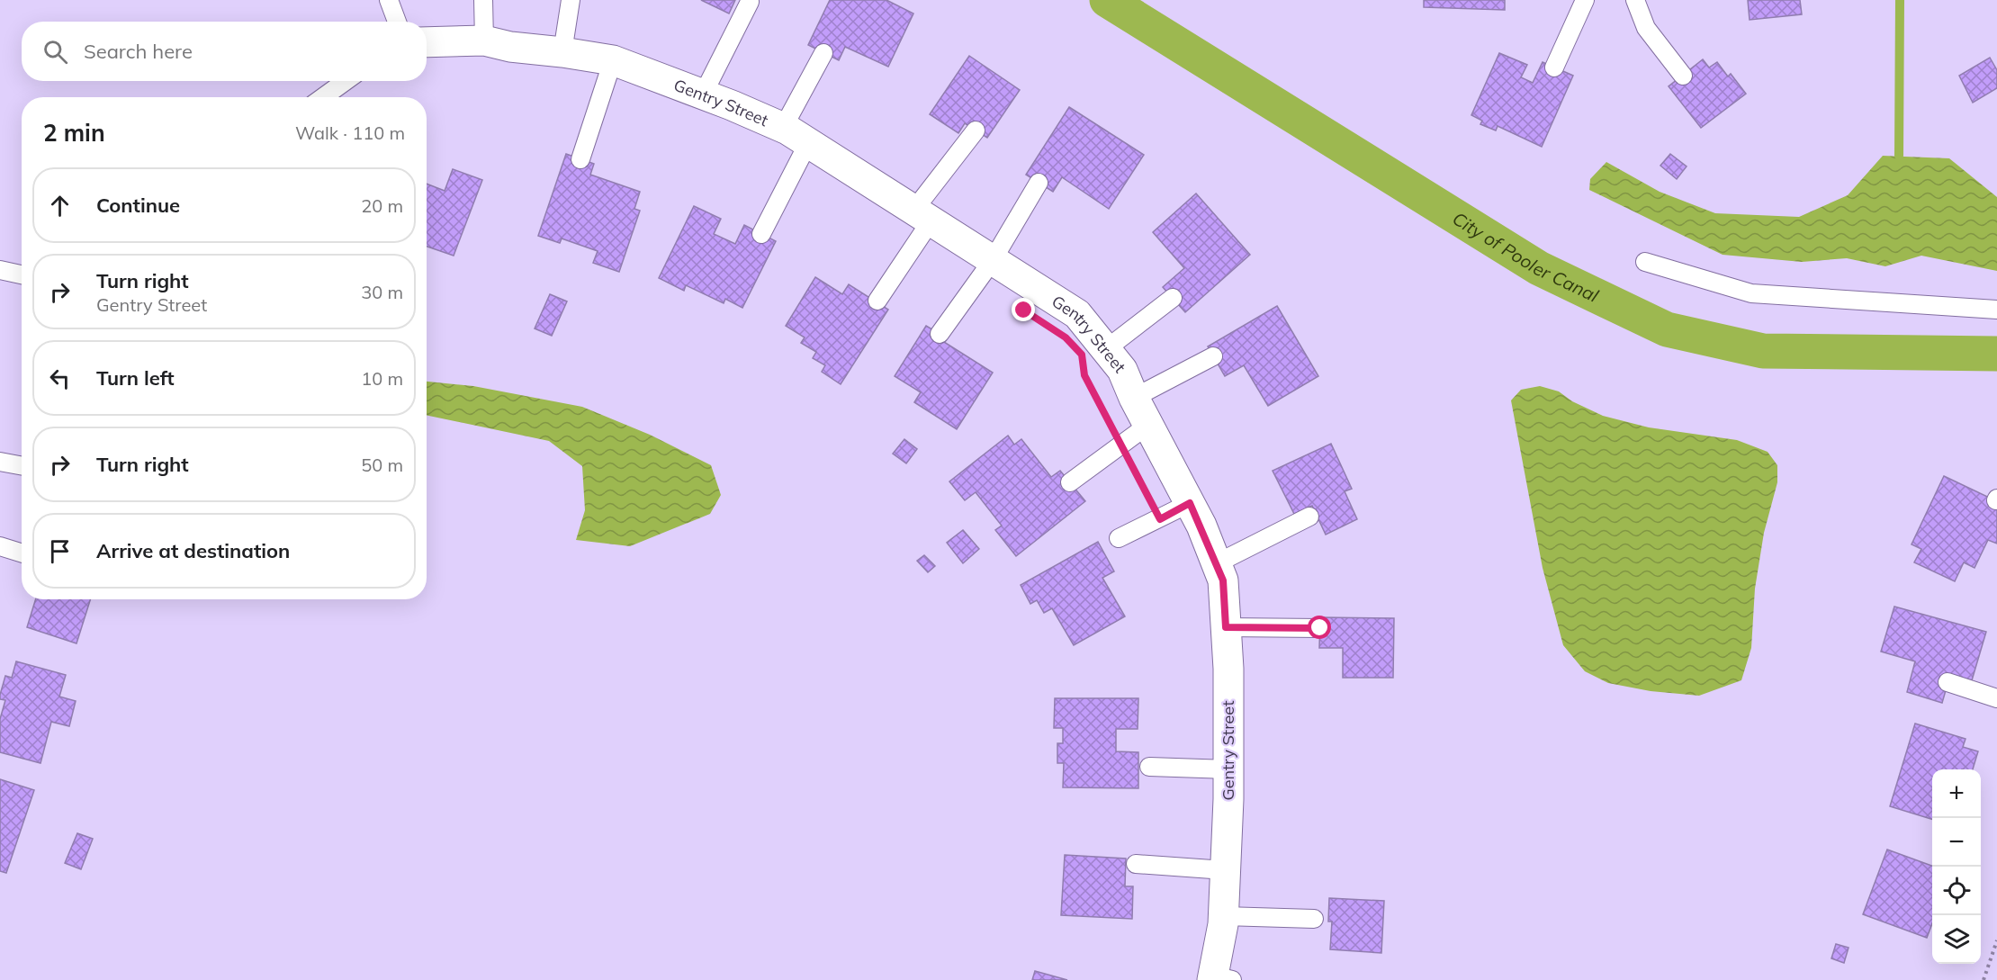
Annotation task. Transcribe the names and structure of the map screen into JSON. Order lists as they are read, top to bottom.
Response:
{
  "streets": {
    "street": ["Gentry Street"]
  },
  "water": ["City of Pooler Canal"],
  "page": {
    "search": "Search here",
    "heading": ["2 min", "Walk · 110 m"],
    "list": [
      ["Continue", "20 m"],
      ["Turn right", "Gentry Street", "30 m"],
      ["Turn left", "10 m"],
      ["Turn right", "50 m"],
      "Arrive at destination"
    ],
    "map_buttons": ["+", "−"]
  }
}
